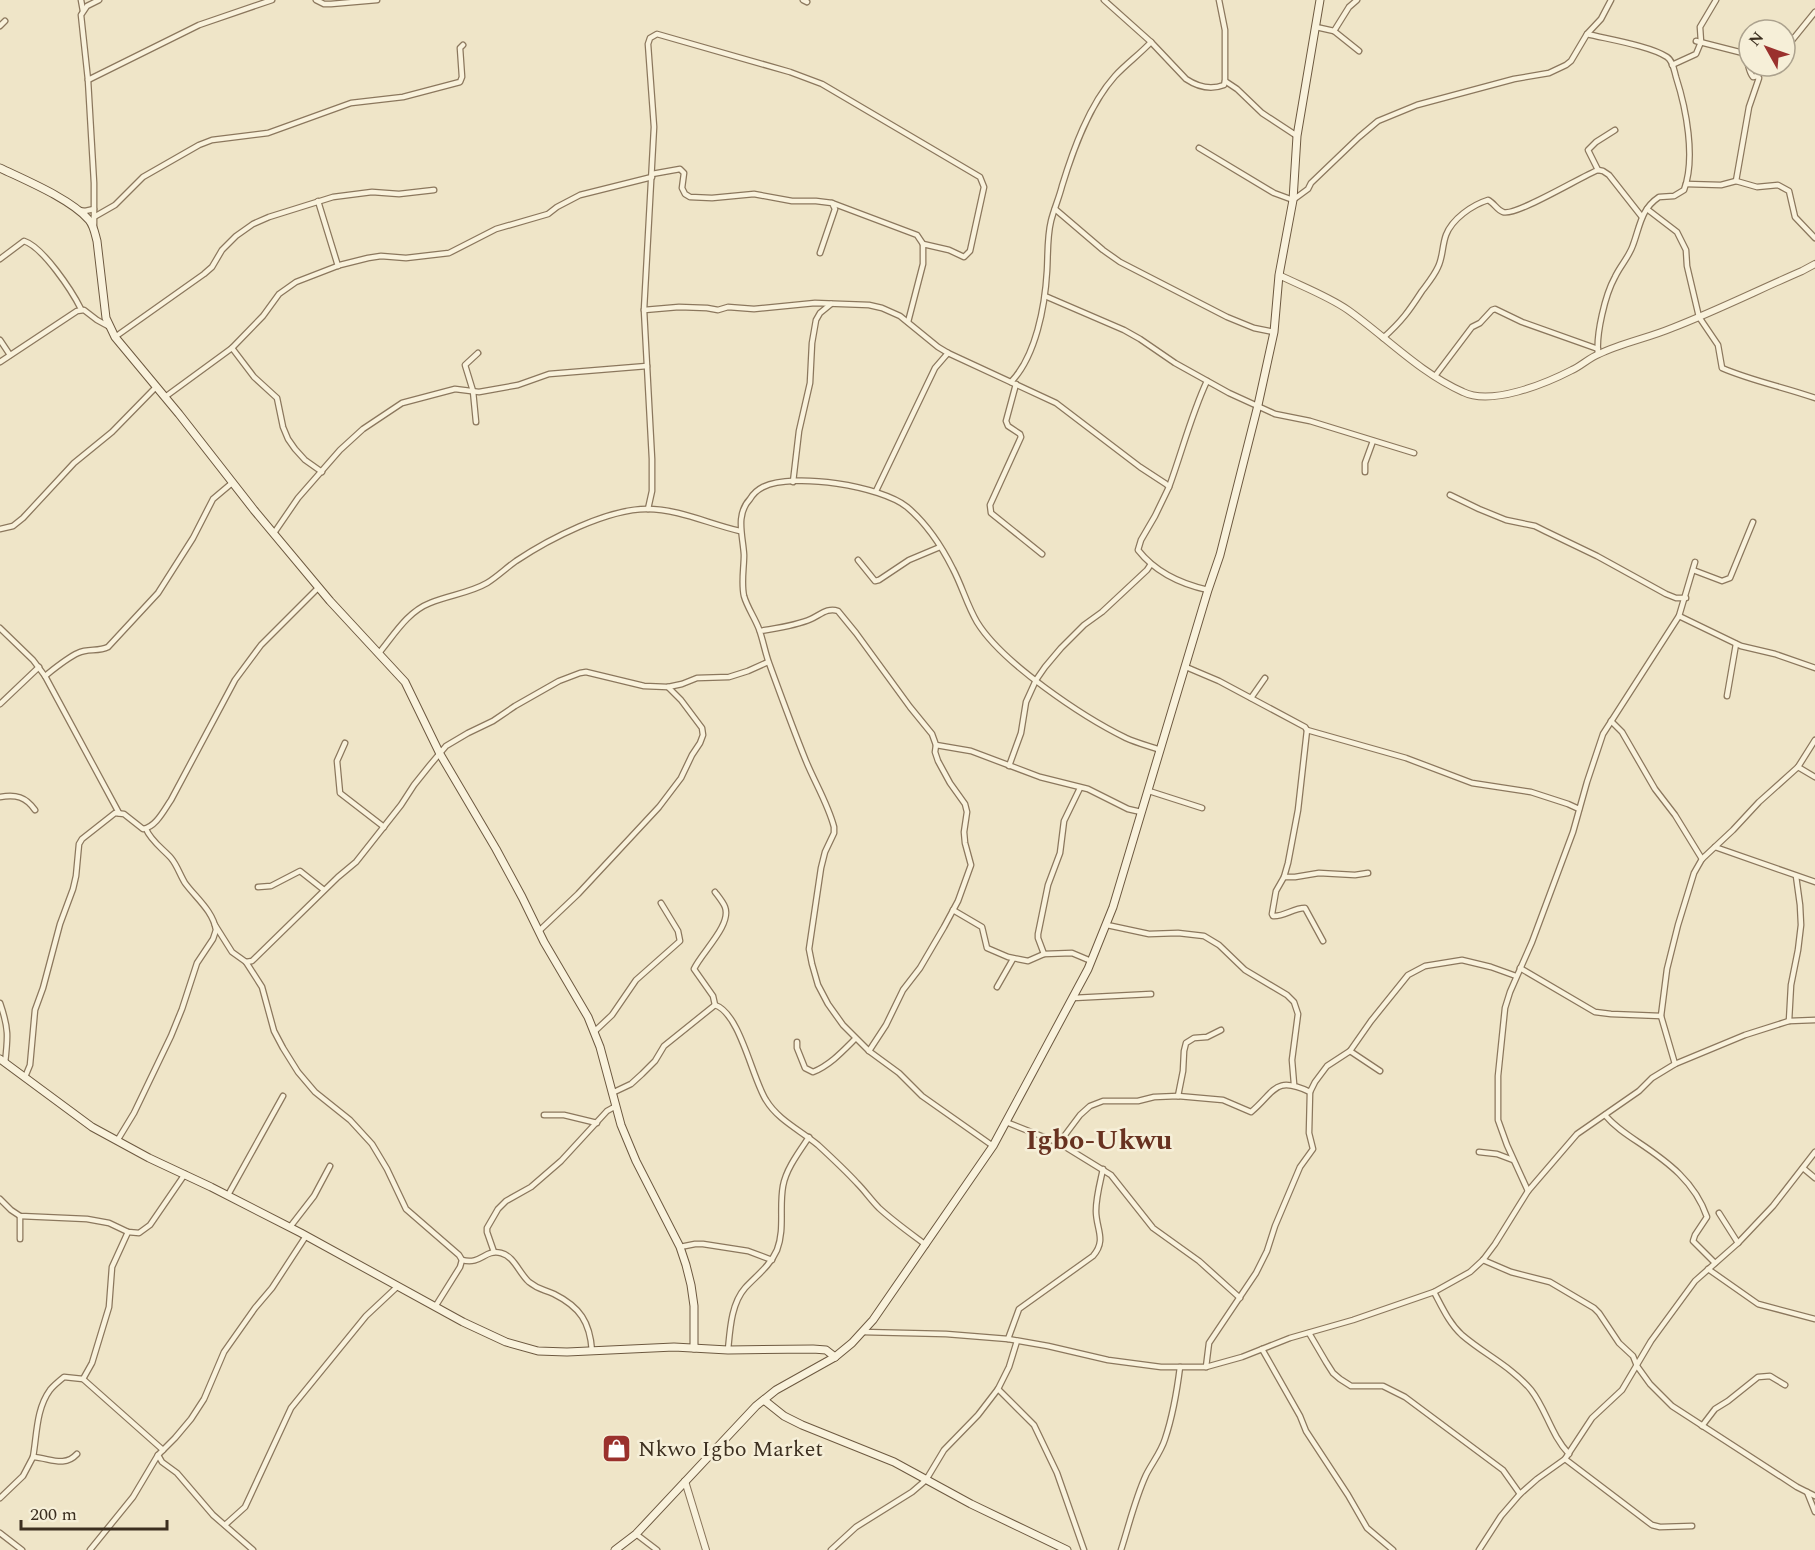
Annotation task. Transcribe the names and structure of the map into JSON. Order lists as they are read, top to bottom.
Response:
{
  "districts": ["Igbo-Ukwu"],
  "places": {
    "shop": ["Nkwo Igbo Market"]
  },
  "scale_bar": "200 m",
  "north": "top left"
}
